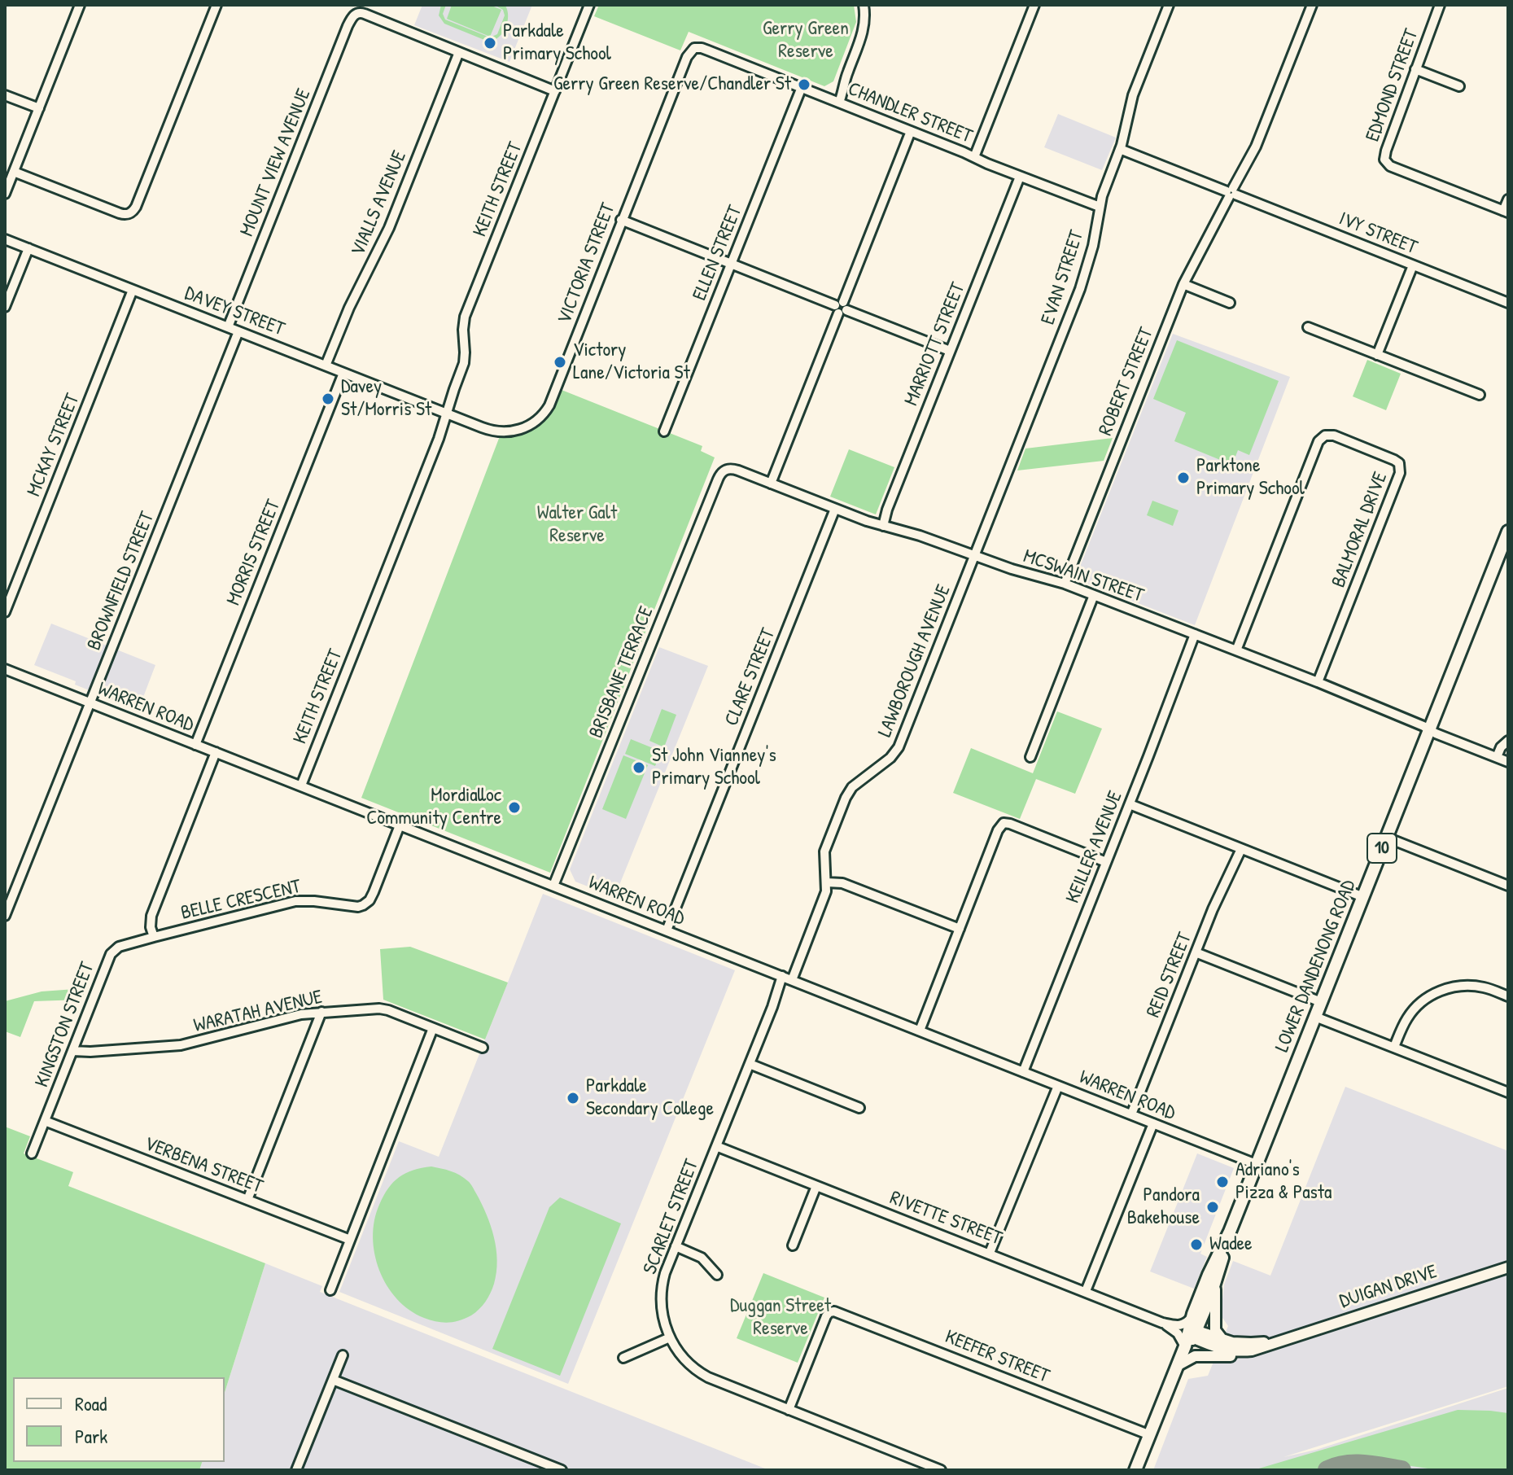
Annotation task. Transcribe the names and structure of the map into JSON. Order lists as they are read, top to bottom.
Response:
{
  "streets": {
    "highway": ["10", "LOWER DANDENONG ROAD"],
    "main road": ["DUIGAN DRIVE"],
    "street": [
      "EDMOND STREET",
      "CHANDLER STREET",
      "MOUNT VIEW AVENUE",
      "KEITH STREET",
      "VIALLS AVENUE",
      "IVY STREET",
      "ELLEN STREET",
      "VICTORIA STREET",
      "EVAN STREET",
      "DAVEY STREET",
      "MARRIOTT STREET",
      "ROBERT STREET",
      "MCKAY STREET",
      "BALMORAL DRIVE",
      "MORRIS STREET",
      "MCSWAIN STREET",
      "BROWNFIELD STREET",
      "LAWBOROUGH AVENUE",
      "BRISBANE TERRACE",
      "CLARE STREET",
      "WARREN ROAD",
      "KEILLER AVENUE",
      "BELLE CRESCENT",
      "REID STREET",
      "WARATAH AVENUE",
      "KINGSTON STREET",
      "VERBENA STREET",
      "SCARLET STREET",
      "RIVETTE STREET",
      "KEEFER STREET"
    ]
  },
  "crossings": [
    ["CHANDLER STREET", "ELLEN STREET"],
    ["CHANDLER STREET", "VICTORIA STREET"],
    ["CHANDLER STREET", "EVAN STREET"],
    ["CHANDLER STREET", "MARRIOTT STREET"],
    ["MOUNT VIEW AVENUE", "VIALLS AVENUE"],
    ["MOUNT VIEW AVENUE", "DAVEY STREET"],
    ["KEITH STREET", "VICTORIA STREET"],
    ["KEITH STREET", "DAVEY STREET"],
    ["KEITH STREET", "WARREN ROAD"],
    ["VIALLS AVENUE", "DAVEY STREET"],
    ["IVY STREET", "EVAN STREET"],
    ["IVY STREET", "ROBERT STREET"],
    ["VICTORIA STREET", "DAVEY STREET"],
    ["EVAN STREET", "MCSWAIN STREET"],
    ["EVAN STREET", "LAWBOROUGH AVENUE"],
    ["DAVEY STREET", "MCKAY STREET"],
    ["DAVEY STREET", "MORRIS STREET"],
    ["DAVEY STREET", "BROWNFIELD STREET"],
    ["MARRIOTT STREET", "MCSWAIN STREET"],
    ["ROBERT STREET", "MCSWAIN STREET"],
    ["BALMORAL DRIVE", "MCSWAIN STREET"],
    ["MORRIS STREET", "WARREN ROAD"],
    ["MCSWAIN STREET", "LAWBOROUGH AVENUE"],
    ["MCSWAIN STREET", "BRISBANE TERRACE"],
    ["MCSWAIN STREET", "CLARE STREET"],
    ["MCSWAIN STREET", "KEILLER AVENUE"],
    ["MCSWAIN STREET", "LOWER DANDENONG ROAD"],
    ["BROWNFIELD STREET", "WARREN ROAD"],
    ["LAWBOROUGH AVENUE", "WARREN ROAD"],
    ["LAWBOROUGH AVENUE", "SCARLET STREET"],
    ["BRISBANE TERRACE", "WARREN ROAD"],
    ["CLARE STREET", "WARREN ROAD"],
    ["WARREN ROAD", "KEILLER AVENUE"],
    ["WARREN ROAD", "BELLE CRESCENT"],
    ["WARREN ROAD", "LOWER DANDENONG ROAD"],
    ["WARREN ROAD", "REID STREET"],
    ["WARREN ROAD", "SCARLET STREET"],
    ["BELLE CRESCENT", "KINGSTON STREET"],
    ["LOWER DANDENONG ROAD", "RIVETTE STREET"],
    ["LOWER DANDENONG ROAD", "DUIGAN DRIVE"],
    ["LOWER DANDENONG ROAD", "KEEFER STREET"],
    ["WARATAH AVENUE", "KINGSTON STREET"],
    ["KINGSTON STREET", "VERBENA STREET"],
    ["SCARLET STREET", "RIVETTE STREET"],
    ["SCARLET STREET", "KEEFER STREET"],
    ["RIVETTE STREET", "DUIGAN DRIVE"]
  ],
  "parks": ["Gerry Green Reserve", "Walter Galt Reserve", "Duggan Street Reserve"],
  "places": [
    "Parkdale Primary School",
    "Gerry Green Reserve/Chandler St",
    "Victory Lane/Victoria St",
    "Davey St/Morris St",
    "Parktone Primary School",
    "St John Vianney's Primary School",
    "Mordialloc Community Centre",
    "Parkdale Secondary College",
    "Adriano's Pizza & Pasta",
    "Pandora Bakehouse",
    "Wadee"
  ],
  "legend": ["Road", "Park"]
}
